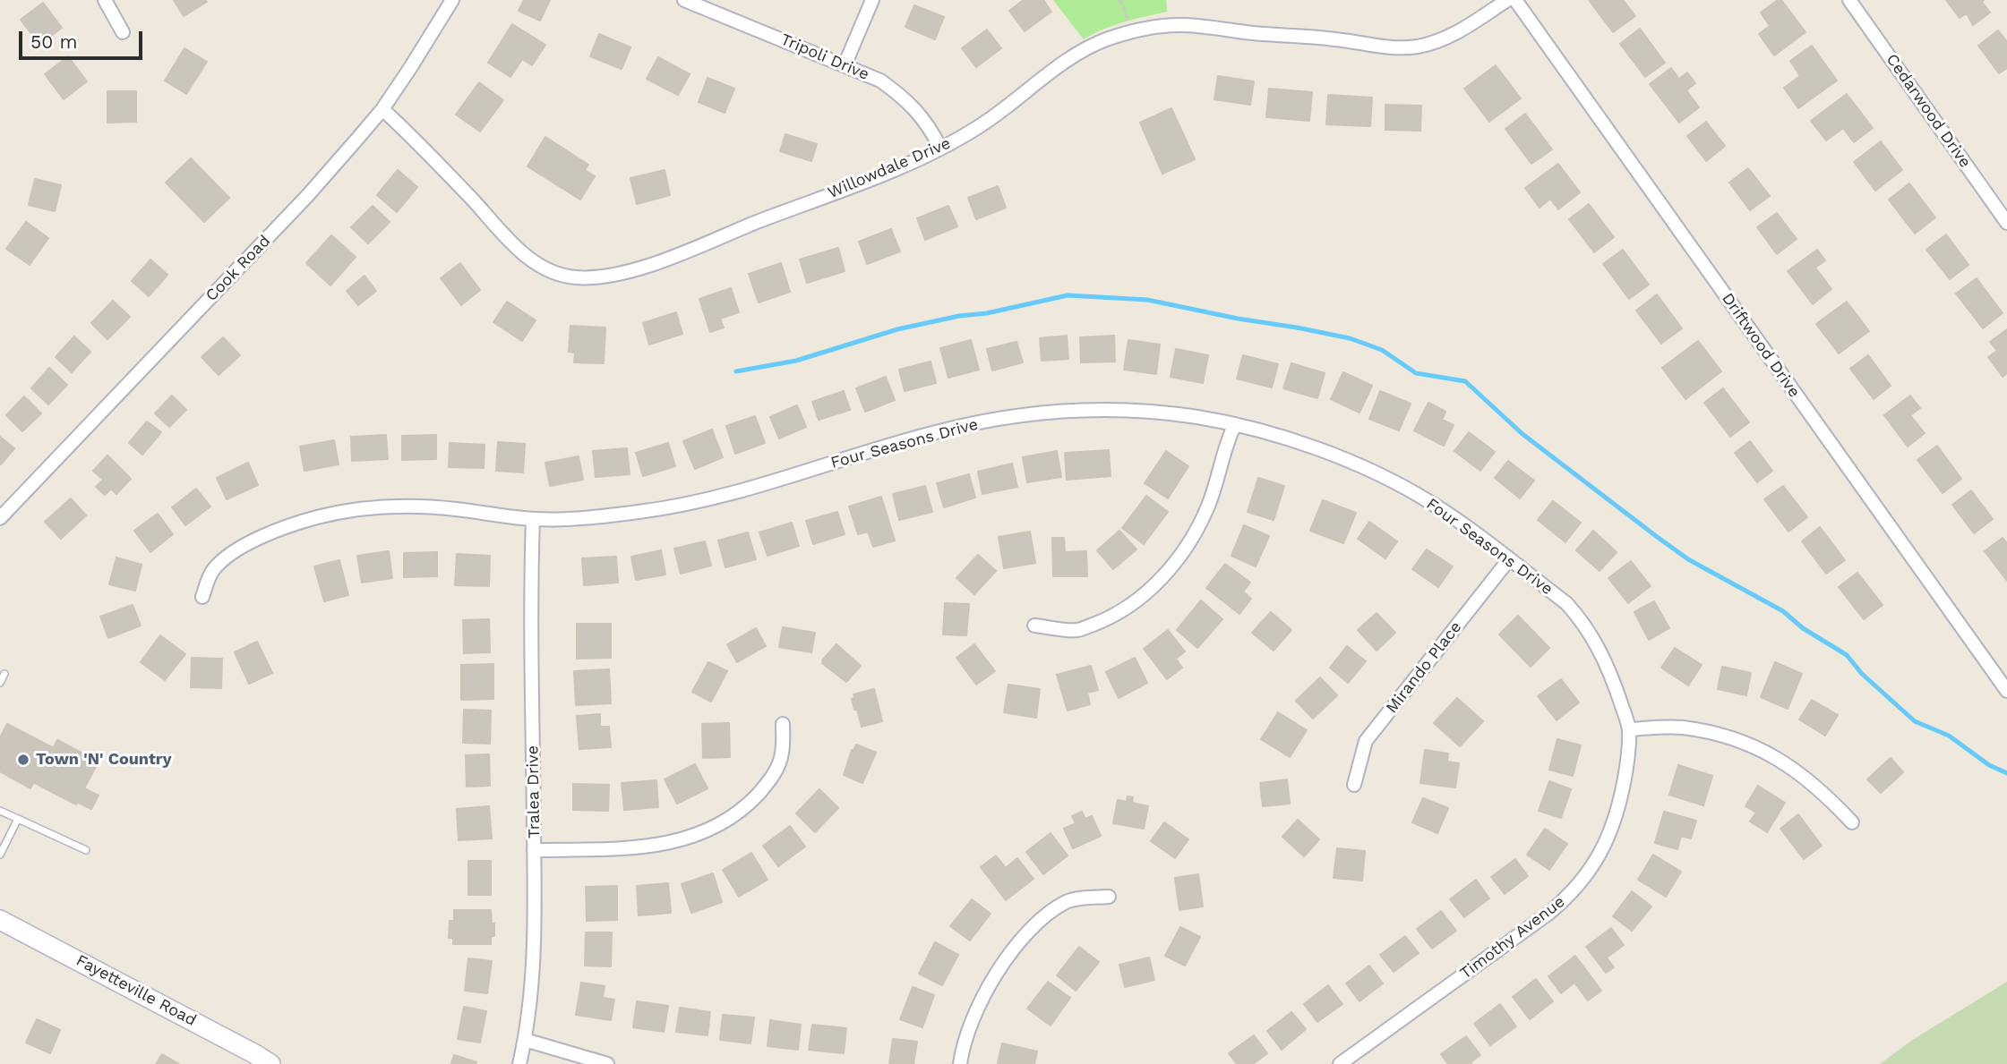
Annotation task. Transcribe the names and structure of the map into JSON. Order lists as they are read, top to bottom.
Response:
{
  "streets": {
    "main road": ["Fayetteville Road"],
    "street": [
      "Tripoli Drive",
      "Cedarwood Drive",
      "Willowdale Drive",
      "Cook Road",
      "Driftwood Drive",
      "Four Seasons Drive",
      "Mirando Place",
      "Tralea Drive",
      "Timothy Avenue"
    ]
  },
  "crossings": [
    ["Tripoli Drive", "Willowdale Drive"],
    ["Willowdale Drive", "Cook Road"],
    ["Four Seasons Drive", "Mirando Place"],
    ["Four Seasons Drive", "Tralea Drive"],
    ["Four Seasons Drive", "Timothy Avenue"]
  ],
  "places": ["Town 'N' Country"],
  "scale_bar": "50 m"
}
